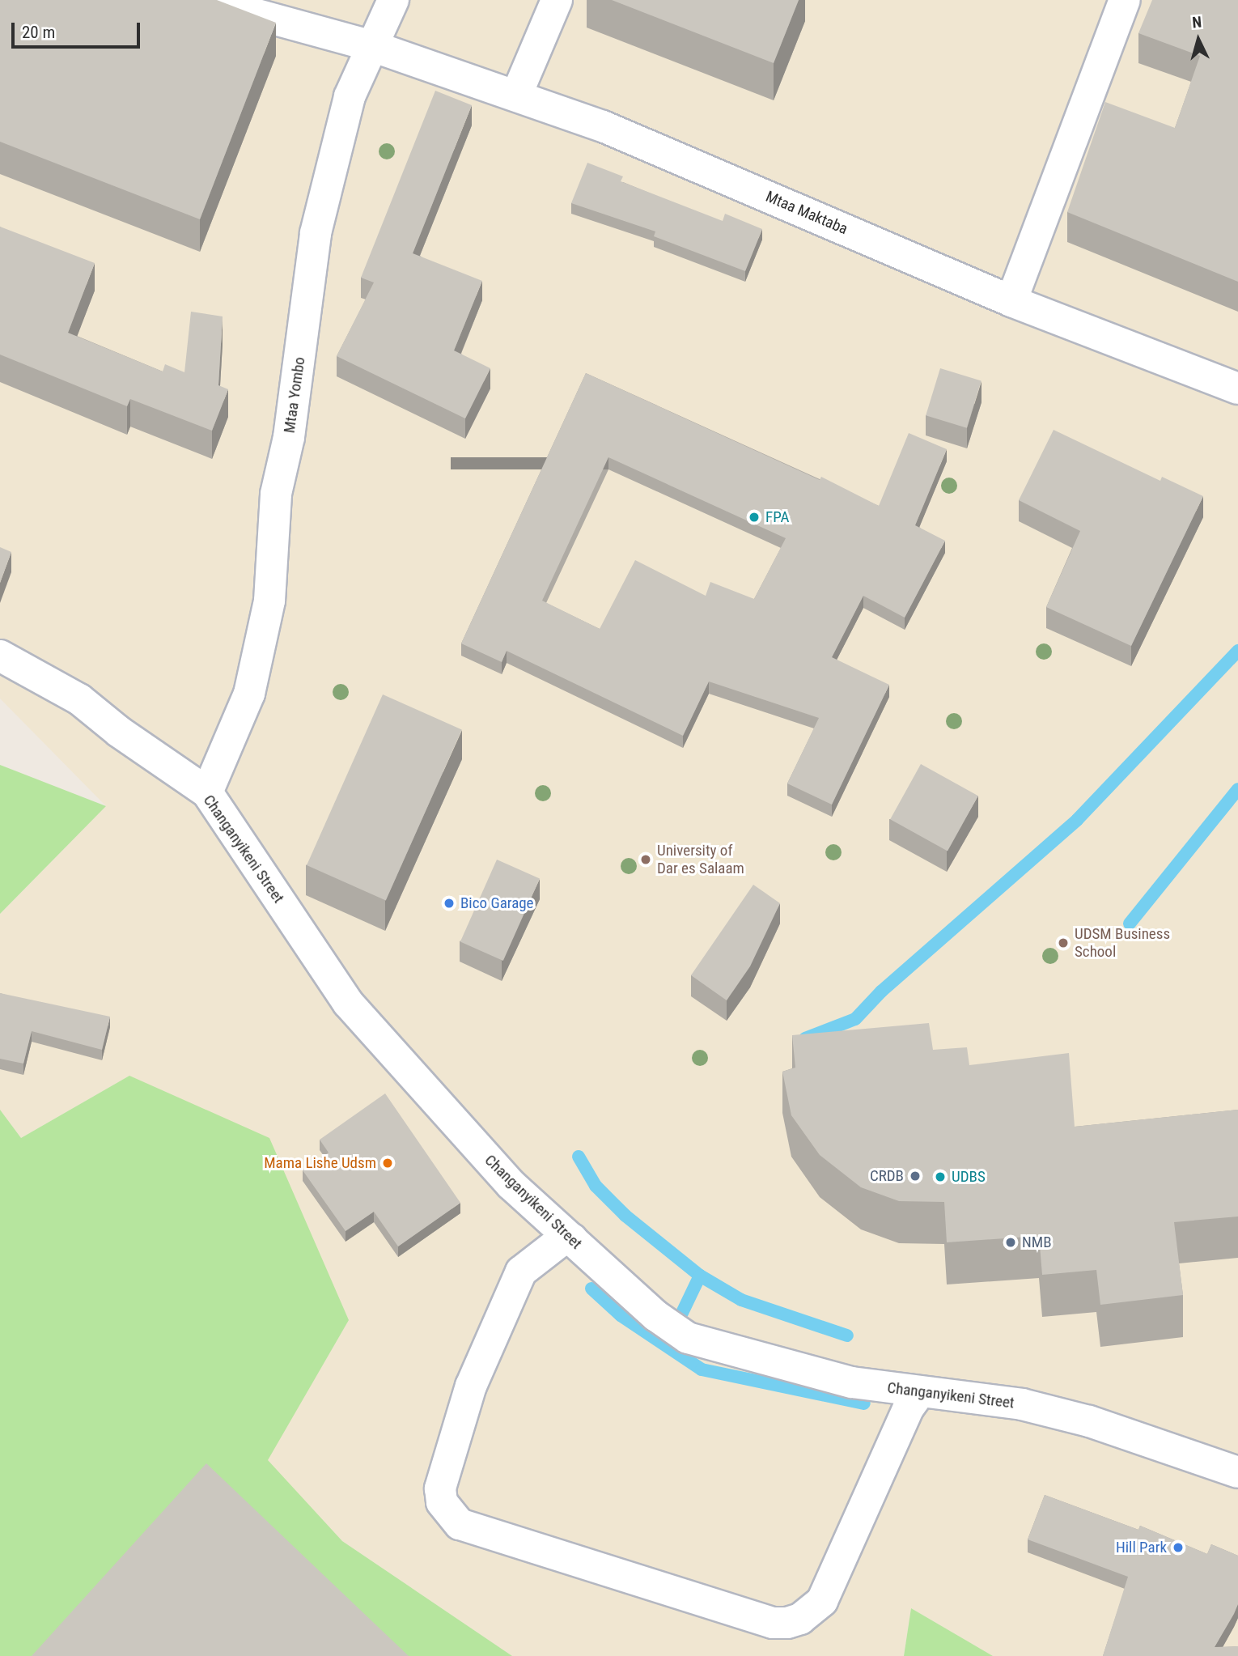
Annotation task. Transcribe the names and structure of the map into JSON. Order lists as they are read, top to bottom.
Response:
{
  "streets": {
    "street": ["Mtaa Maktaba", "Mtaa Yombo", "Changanyikeni Street"]
  },
  "crossings": [
    ["Mtaa Maktaba", "Mtaa Yombo"],
    ["Mtaa Yombo", "Changanyikeni Street"]
  ],
  "places": [
    "FPA",
    "University of Dar es Salaam",
    "Bico Garage",
    "UDSM Business School",
    "Mama Lishe Udsm",
    "CRDB",
    "UDBS",
    "NMB",
    "Hill Park"
  ],
  "scale_bar": "20 m",
  "north": "top"
}
